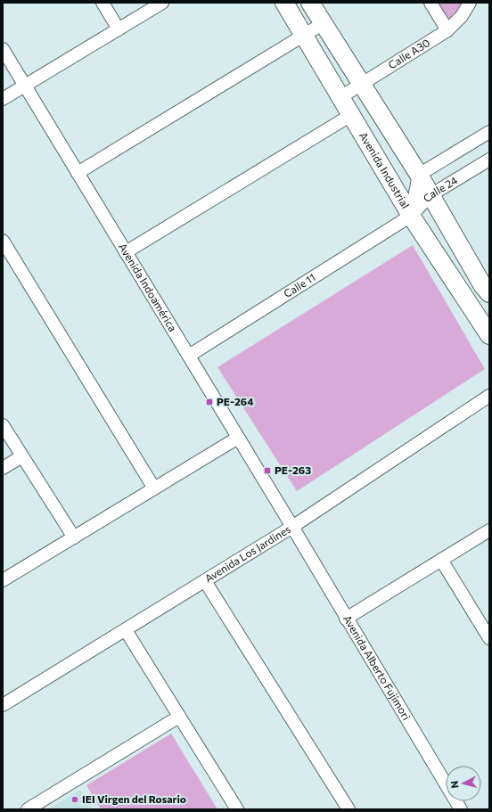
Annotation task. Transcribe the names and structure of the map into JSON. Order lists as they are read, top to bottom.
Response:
{
  "streets": {
    "main road": ["Avenida Industrial"],
    "street": [
      "Calle A30",
      "Calle 24",
      "Calle 11",
      "Avenida Indoamérica",
      "Avenida Los Jardines",
      "Avenida Alberto Fujimori"
    ]
  },
  "crossings": [
    ["Calle A30", "Avenida Industrial"],
    ["Avenida Industrial", "Calle 24"],
    ["Avenida Industrial", "Calle 11"],
    ["Calle 24", "Calle 11"],
    ["Calle 11", "Avenida Indoamérica"],
    ["Avenida Indoamérica", "Avenida Los Jardines"],
    ["Avenida Indoamérica", "Avenida Alberto Fujimori"],
    ["Avenida Los Jardines", "Avenida Alberto Fujimori"]
  ],
  "places": {
    "transit": ["PE-264", "PE-263"],
    "other": ["IEI Virgen del Rosario"]
  },
  "north": "left"
}
